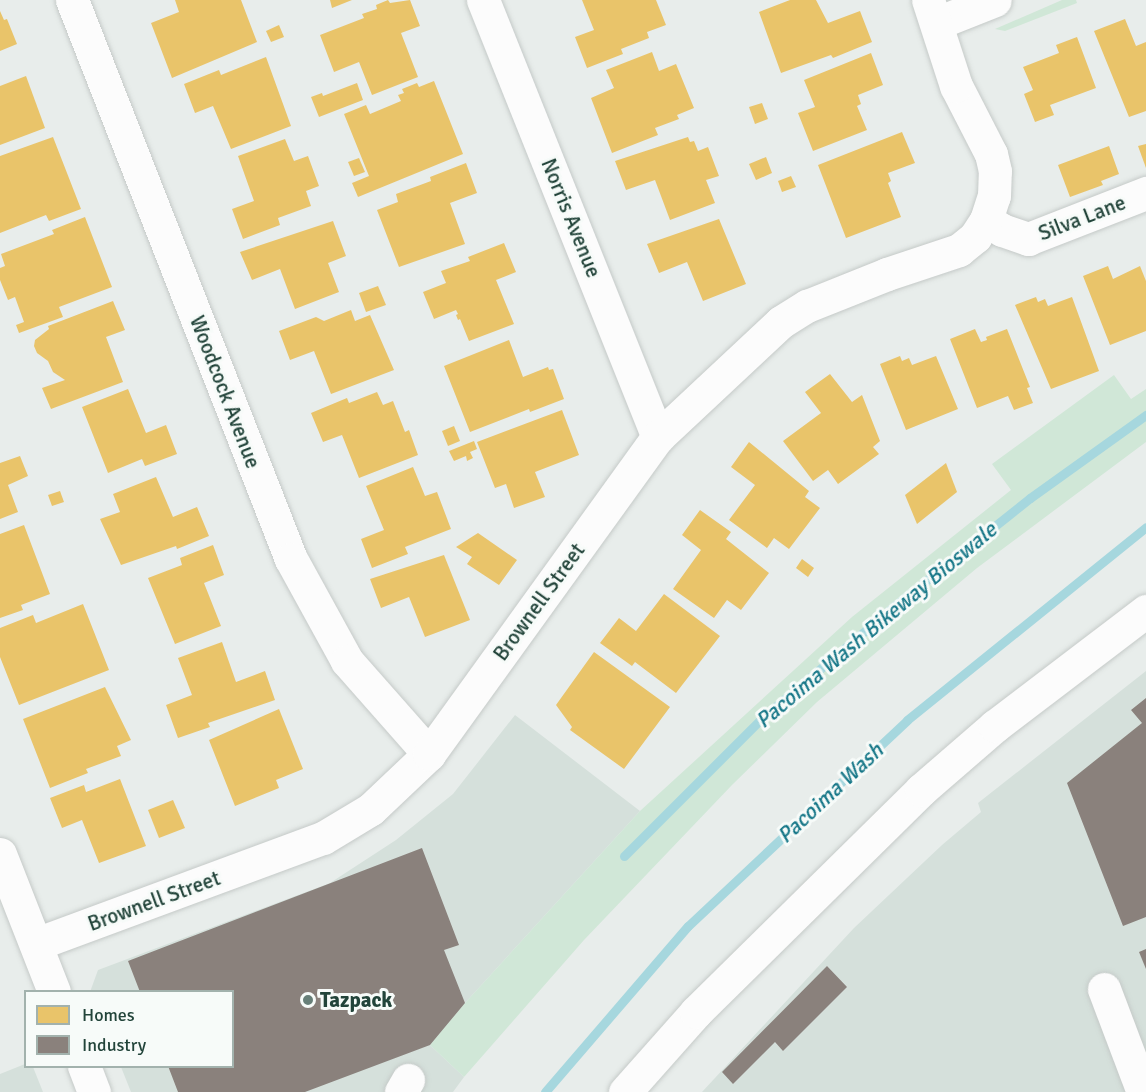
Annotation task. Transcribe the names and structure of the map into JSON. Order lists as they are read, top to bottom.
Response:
{
  "streets": {
    "street": [
      "Norris Avenue",
      "Silva Lane",
      "Woodcock Avenue",
      "Brownell Street"
    ]
  },
  "crossings": [
    ["Norris Avenue", "Brownell Street"],
    ["Silva Lane", "Brownell Street"],
    ["Woodcock Avenue", "Brownell Street"]
  ],
  "water": ["Pacoima Wash Bikeway Bioswale", "Pacoima Wash"],
  "places": ["Tazpack"],
  "legend": ["Homes", "Industry"]
}
